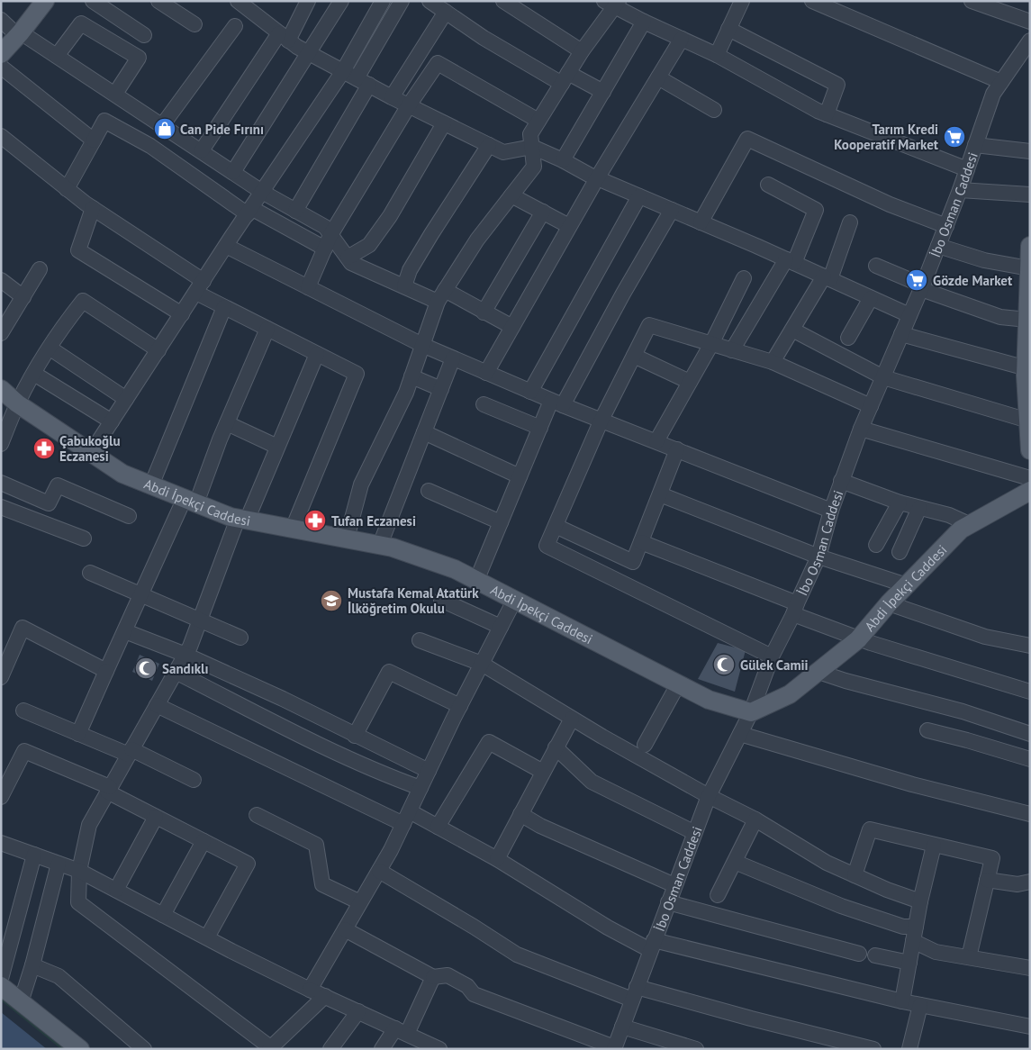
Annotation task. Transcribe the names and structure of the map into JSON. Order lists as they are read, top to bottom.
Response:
{
  "streets": {
    "main road": ["Abdi İpekçi Caddesi"],
    "street": ["İbo Osman Caddesi"]
  },
  "crossings": [
    ["İbo Osman Caddesi", "Abdi İpekçi Caddesi"]
  ],
  "places": {
    "shop": ["Can Pide Fırını"],
    "supermarket": ["Tarım Kredi Kooperatif Market", "Gözde Market"],
    "pharmacy": ["Çabukoğlu Eczanesi", "Tufan Eczanesi"],
    "school or university": ["Mustafa Kemal Atatürk İlköğretim Okulu"],
    "mosque": ["Gülek Camii", "Sandıklı"]
  }
}
